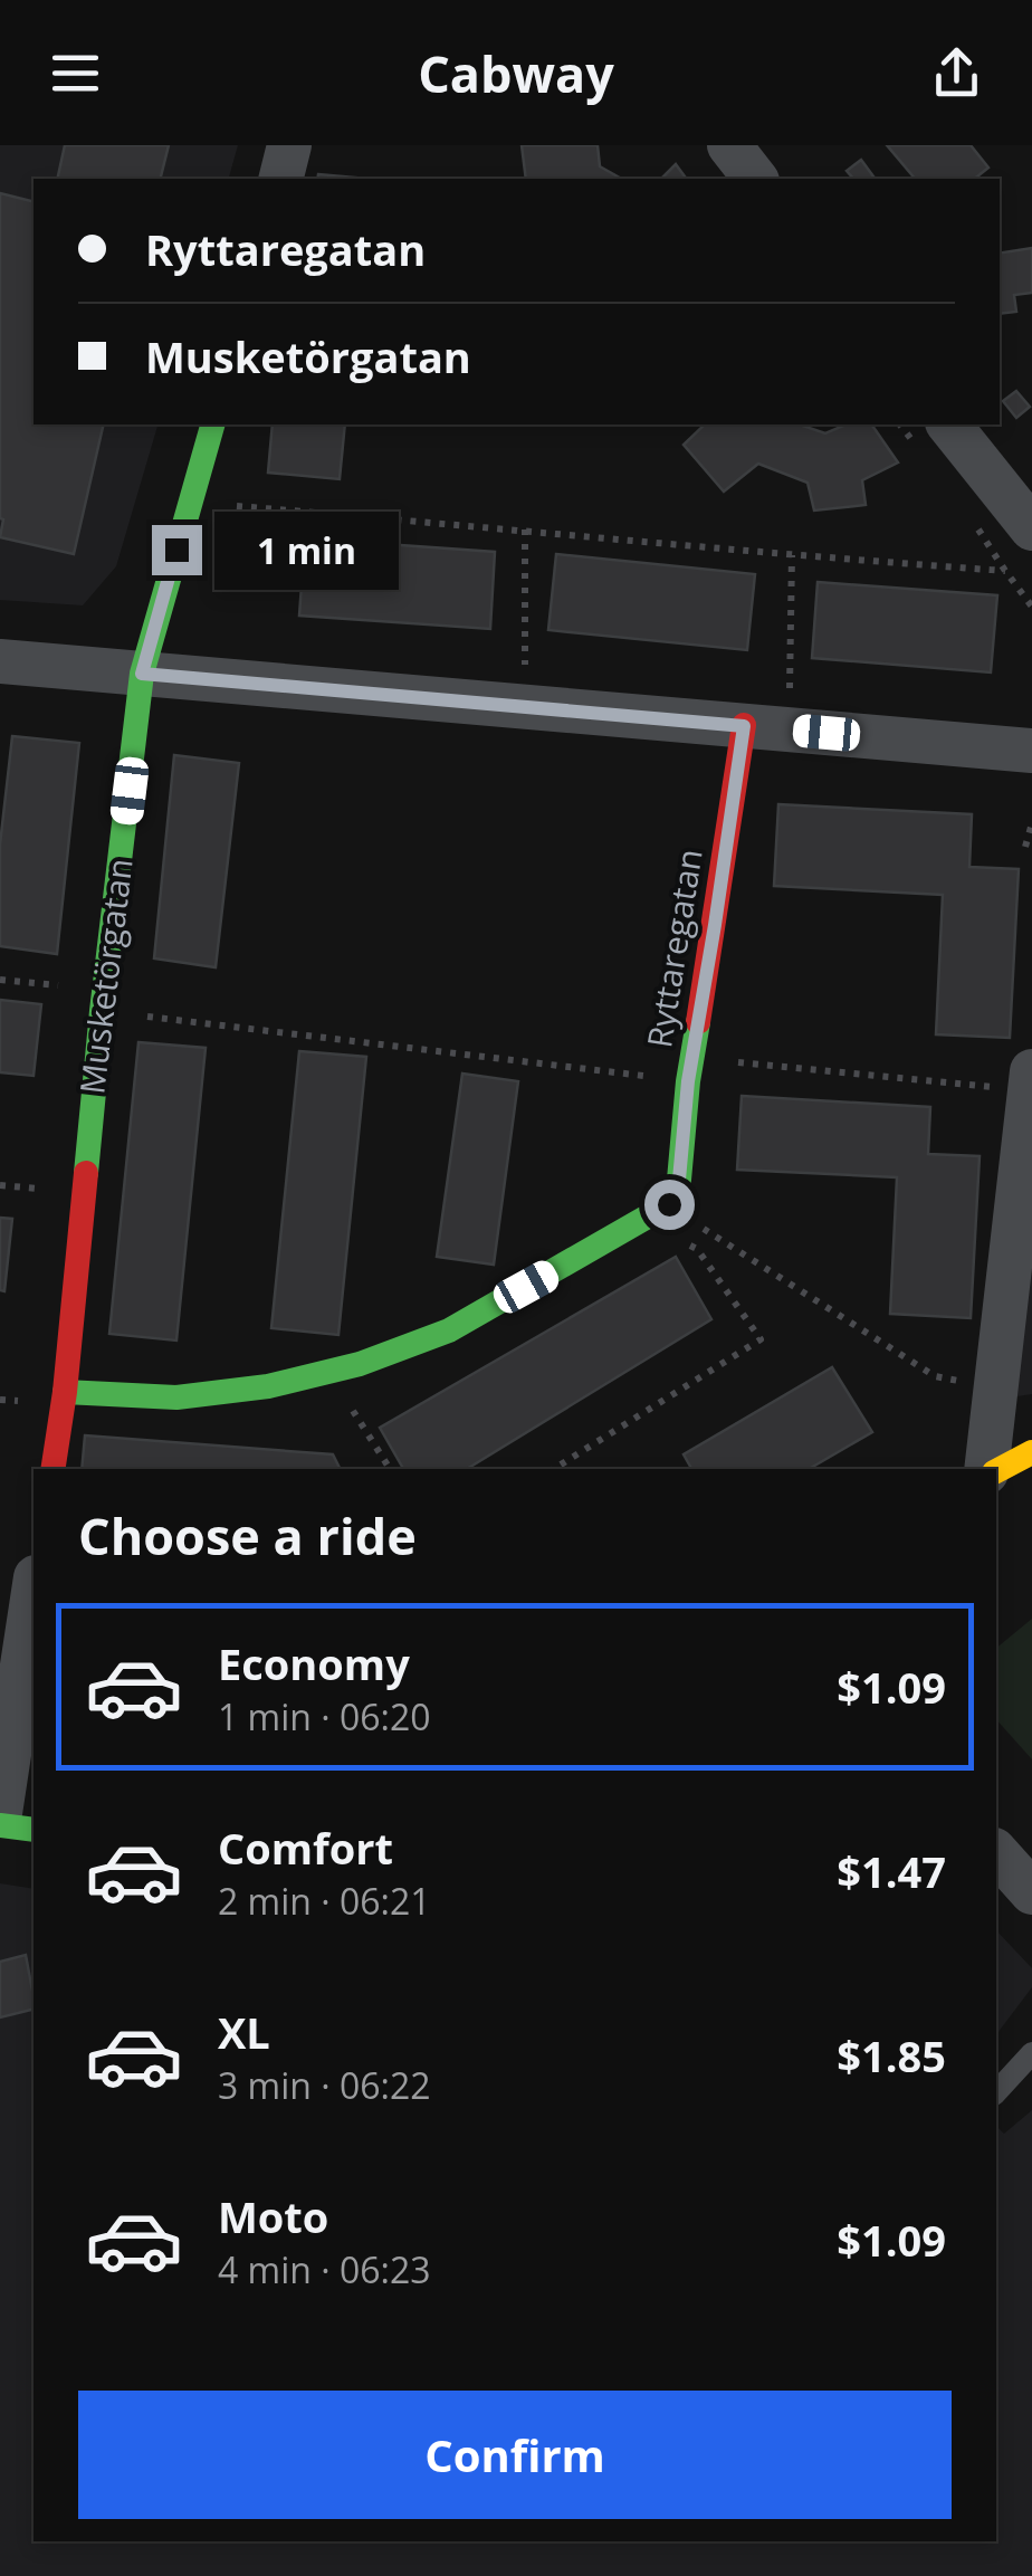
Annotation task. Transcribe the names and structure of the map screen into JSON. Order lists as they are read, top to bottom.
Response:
{
  "streets": {
    "street": ["Ryttaregatan", "Musketörgatan"]
  },
  "page": {
    "header": "Cabway",
    "banner": ["Ryttaregatan", "Musketörgatan"],
    "bubble": "1 min",
    "heading": "Choose a ride",
    "list": [
      {
        "name": "Economy",
        "note": "1 min · 06:20",
        "value": "$1.09"
      },
      {
        "name": "Comfort",
        "note": "2 min · 06:21",
        "value": "$1.47"
      },
      {
        "name": "XL",
        "note": "3 min · 06:22",
        "value": "$1.85"
      },
      {
        "name": "Moto",
        "note": "4 min · 06:23",
        "value": "$1.09"
      }
    ],
    "buttons": "Confirm"
  }
}
